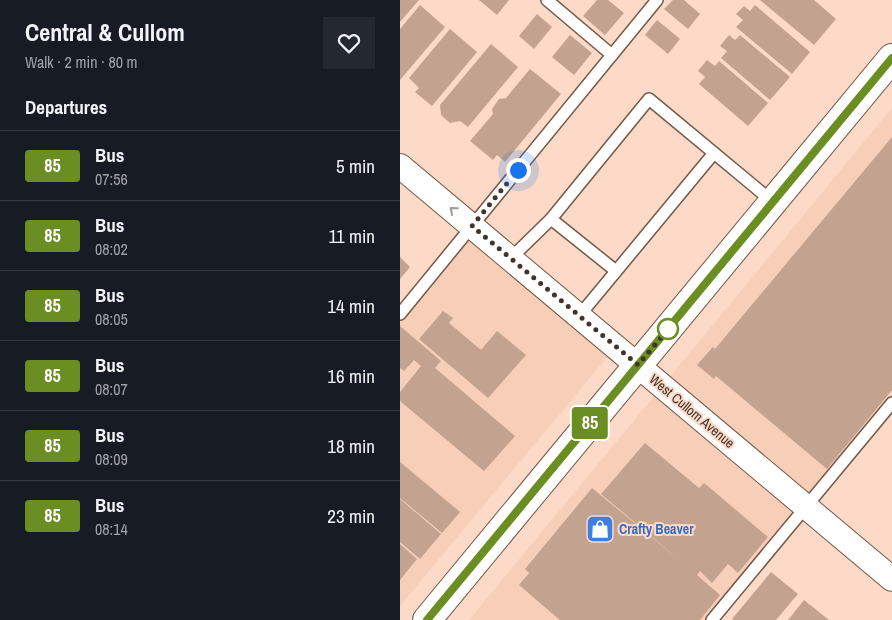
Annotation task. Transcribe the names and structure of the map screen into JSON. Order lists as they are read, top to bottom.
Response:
{
  "streets": {
    "street": ["West Cullom Avenue"]
  },
  "places": {
    "shop": ["Crafty Beaver"]
  },
  "lines": ["bus line 85"],
  "page": {
    "heading": [
      ["Central & Cullom", "Walk · 2 min · 80 m"],
      "Departures"
    ],
    "on_map": "85",
    "list": [
      {
        "mark": "85",
        "name": "Bus",
        "note": "07:56",
        "value": "5 min"
      },
      {
        "mark": "85",
        "name": "Bus",
        "note": "08:02",
        "value": "11 min"
      },
      {
        "mark": "85",
        "name": "Bus",
        "note": "08:05",
        "value": "14 min"
      },
      {
        "mark": "85",
        "name": "Bus",
        "note": "08:07",
        "value": "16 min"
      },
      {
        "mark": "85",
        "name": "Bus",
        "note": "08:09",
        "value": "18 min"
      },
      {
        "mark": "85",
        "name": "Bus",
        "note": "08:14",
        "value": "23 min"
      }
    ]
  }
}
